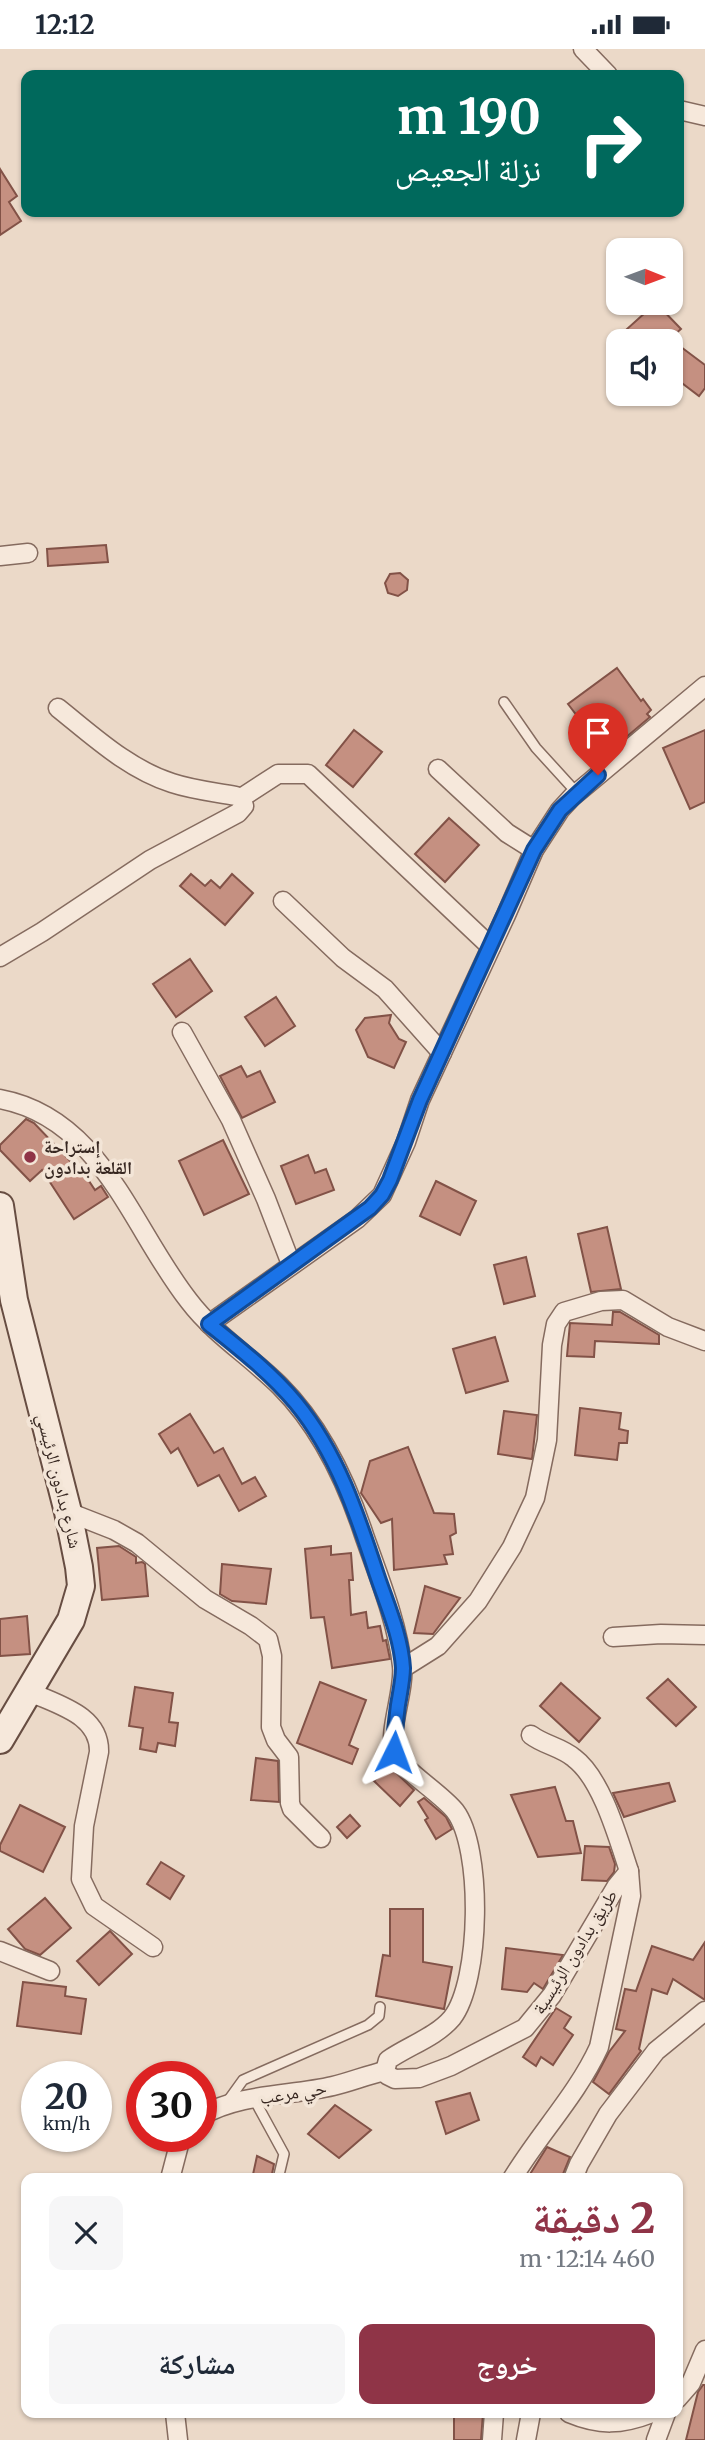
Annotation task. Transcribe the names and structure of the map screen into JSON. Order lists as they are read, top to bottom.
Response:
{
  "streets": {
    "main road": ["شارع بدادون الرئيسي"],
    "street": ["طريق بدادون الرئيسية", "حي مرعب"]
  },
  "crossings": [
    ["طريق بدادون الرئيسية", "حي مرعب"]
  ],
  "places": ["إستراحة القلعة بدادون"],
  "north": "right",
  "page": {
    "status": "12:12",
    "turn": ["190 m", "نزلة الجعيص"],
    "speed": "20 km/h",
    "limit": "30",
    "heading": ["2 دقيقة", "460 m · 12:14"],
    "buttons": ["خروج", "مشاركة"]
  }
}
